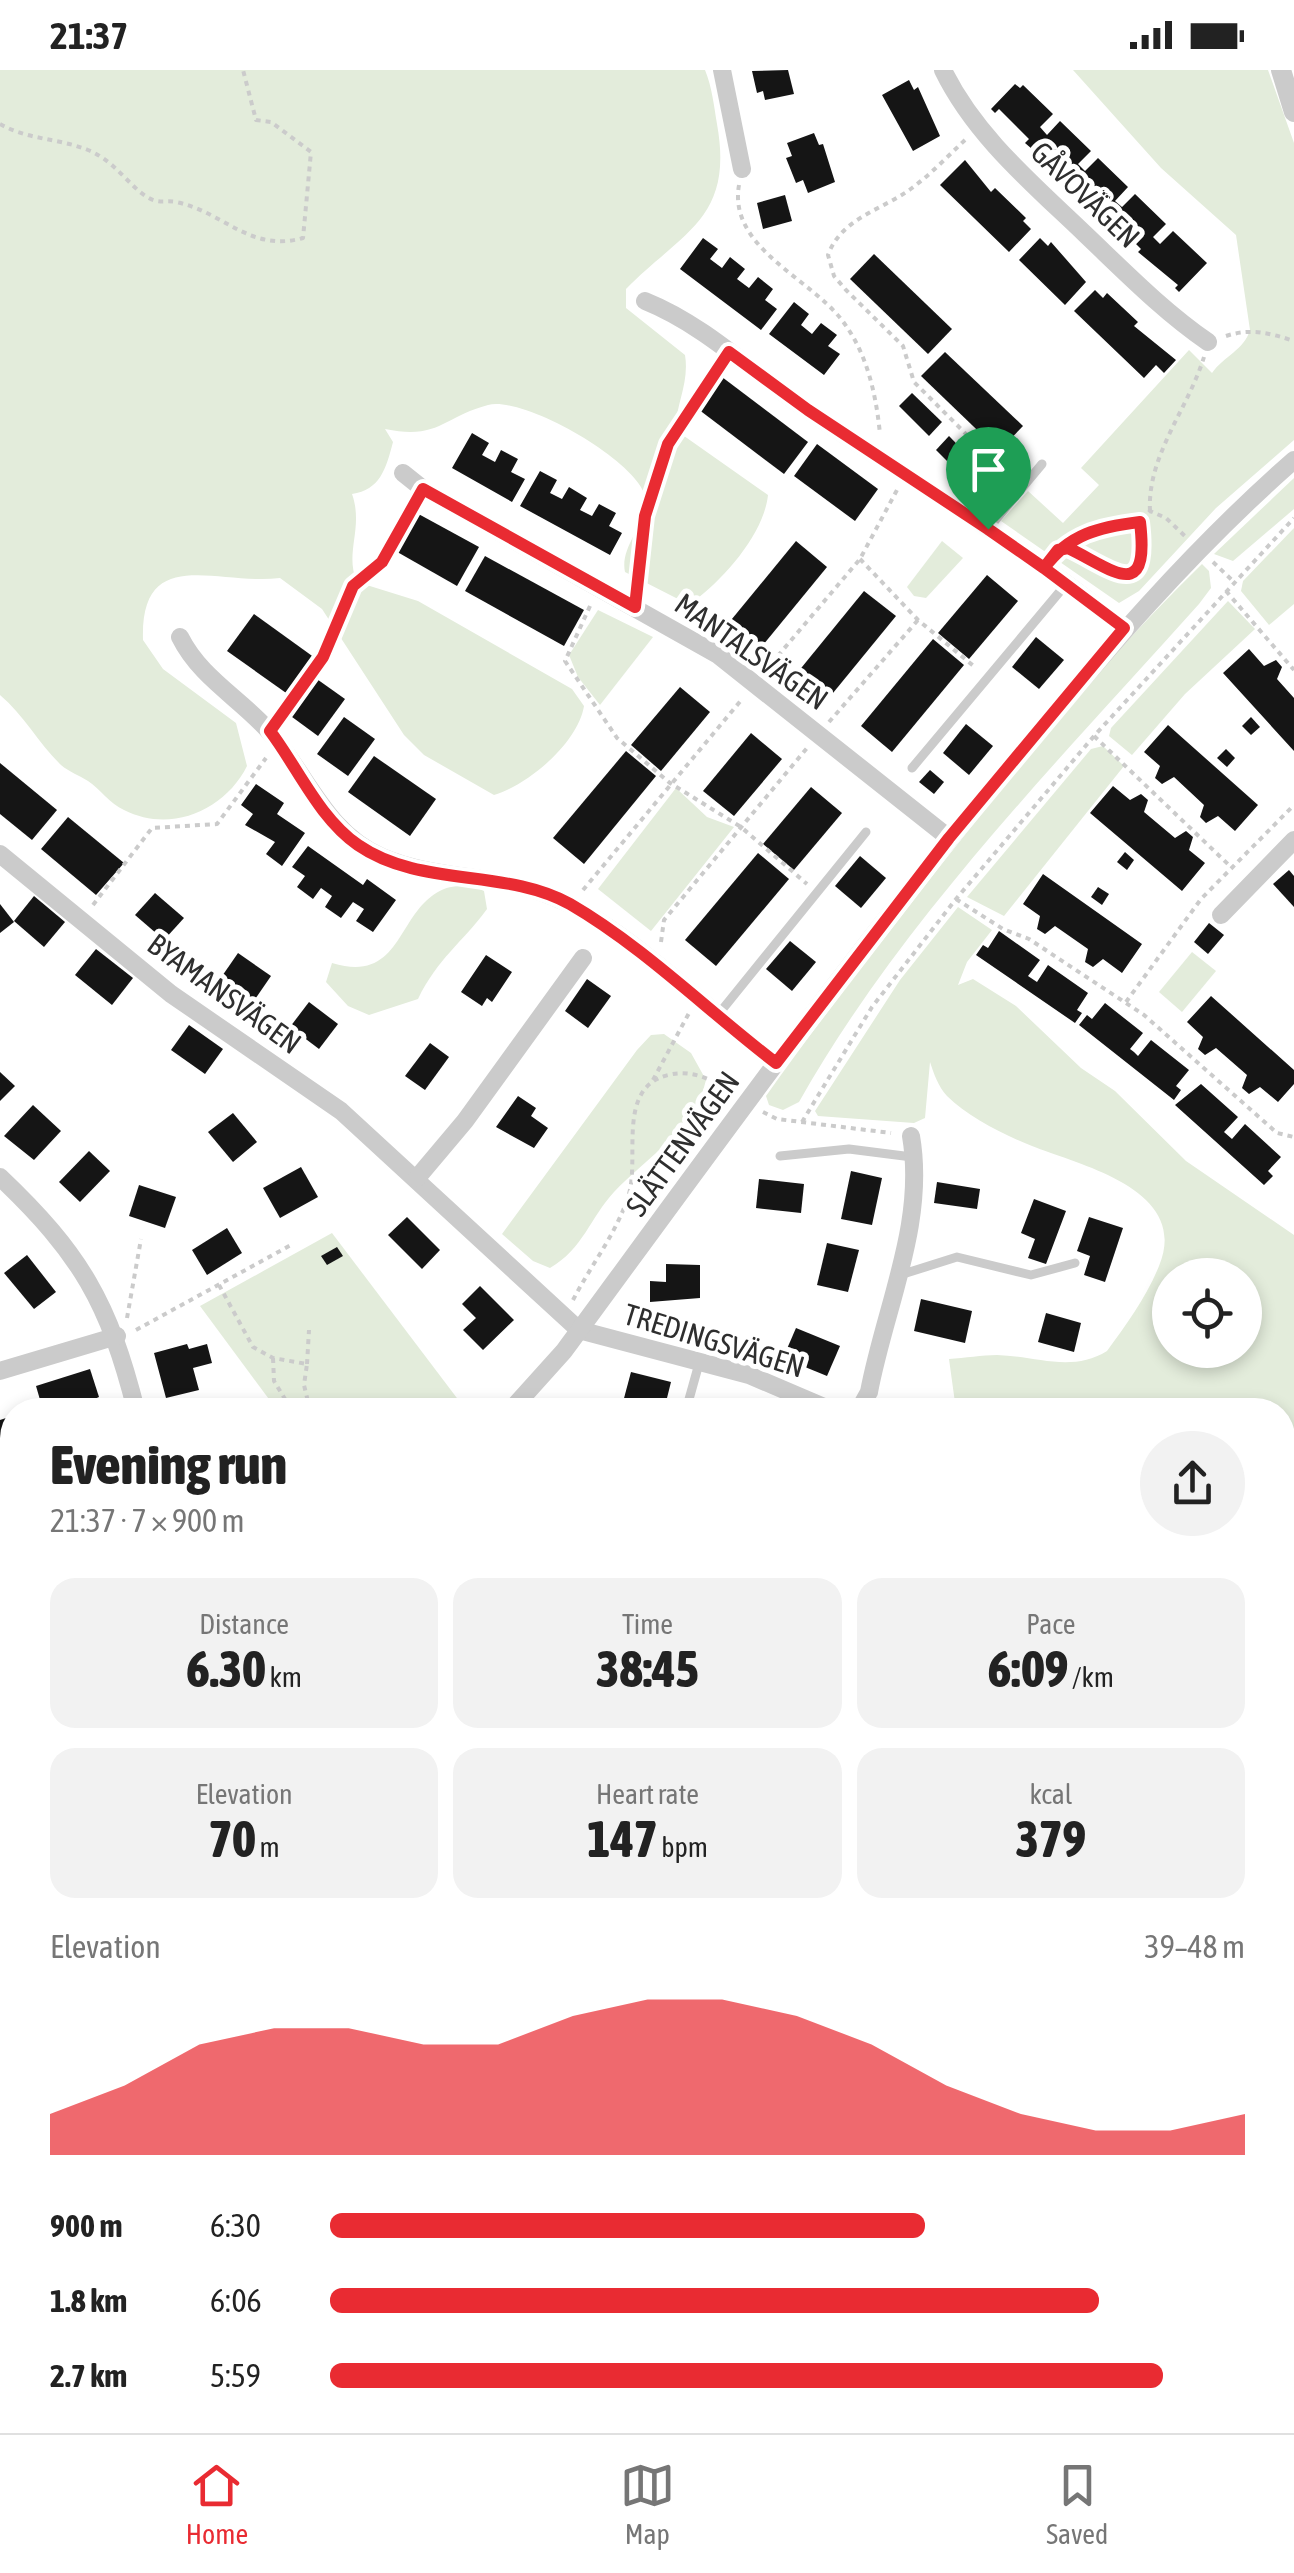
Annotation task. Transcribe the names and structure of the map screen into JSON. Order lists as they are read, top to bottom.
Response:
{
  "streets": {
    "street": [
      "GÅVOVÄGEN",
      "MANTALSVÄGEN",
      "BYAMANSVÄGEN",
      "SLÄTTENVÄGEN",
      "TREDINGSVÄGEN"
    ]
  },
  "crossings": [
    ["MANTALSVÄGEN", "SLÄTTENVÄGEN"],
    ["BYAMANSVÄGEN", "SLÄTTENVÄGEN"],
    ["BYAMANSVÄGEN", "TREDINGSVÄGEN"],
    ["SLÄTTENVÄGEN", "TREDINGSVÄGEN"]
  ],
  "page": {
    "status": "21:37",
    "heading": ["Evening run", "21:37 · 7 × 900 m"],
    "stats": [
      ["Distance", "6.30 km"],
      ["Time", "38:45"],
      ["Pace", "6:09 /km"],
      ["Elevation", "70 m"],
      ["Heart rate", "147 bpm"],
      ["kcal", "379"]
    ],
    "chart": ["Elevation", "39–48 m"],
    "list": [
      {
        "name": "900 m",
        "note": "6:30"
      },
      {
        "name": "1.8 km",
        "note": "6:06"
      },
      {
        "name": "2.7 km",
        "note": "5:59"
      }
    ],
    "tabs": ["Home", "Map", "Saved"]
  }
}
